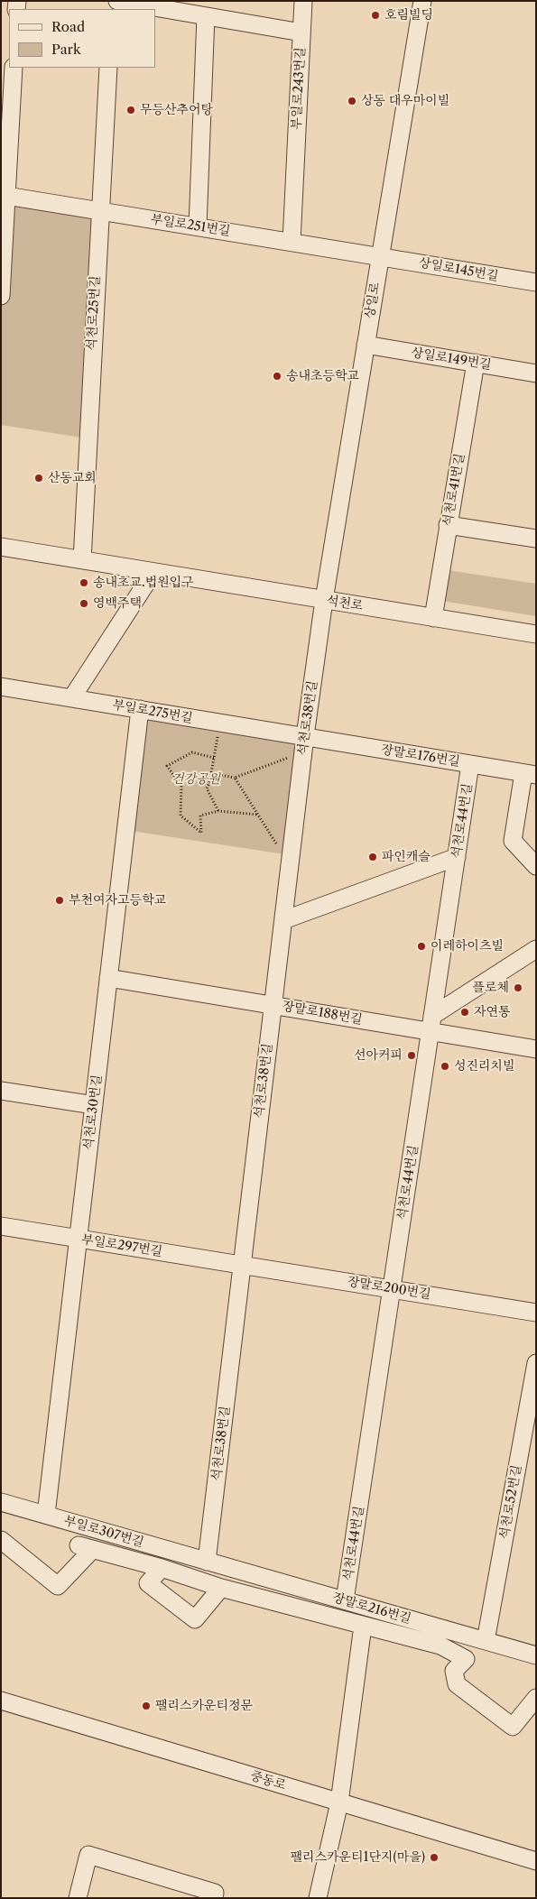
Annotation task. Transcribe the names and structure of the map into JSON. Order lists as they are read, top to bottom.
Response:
{
  "streets": {
    "street": [
      "부일로243번길",
      "부일로251번길",
      "상일로145번길",
      "상일로",
      "석천로25번길",
      "상일로149번길",
      "석천로41번길",
      "석천로",
      "부일로275번길",
      "석천로38번길",
      "장말로176번길",
      "석천로44번길",
      "장말로188번길",
      "석천로30번길",
      "부일로297번길",
      "장말로200번길",
      "석천로52번길",
      "부일로307번길",
      "장말로216번길",
      "중동로"
    ]
  },
  "crossings": [
    ["부일로243번길", "부일로251번길"],
    ["부일로251번길", "상일로145번길"],
    ["부일로251번길", "상일로"],
    ["부일로251번길", "석천로25번길"],
    ["상일로145번길", "상일로"],
    ["상일로", "상일로149번길"],
    ["상일로", "석천로"],
    ["상일로", "석천로38번길"],
    ["석천로25번길", "석천로"],
    ["상일로149번길", "석천로41번길"],
    ["석천로41번길", "석천로"],
    ["석천로", "석천로38번길"],
    ["부일로275번길", "석천로38번길"],
    ["부일로275번길", "장말로176번길"],
    ["부일로275번길", "석천로30번길"],
    ["석천로38번길", "장말로176번길"],
    ["석천로38번길", "장말로188번길"],
    ["석천로38번길", "부일로297번길"],
    ["석천로38번길", "장말로200번길"],
    ["석천로38번길", "부일로307번길"],
    ["석천로38번길", "장말로216번길"],
    ["장말로176번길", "석천로44번길"],
    ["석천로44번길", "장말로188번길"],
    ["석천로44번길", "장말로200번길"],
    ["석천로44번길", "장말로216번길"],
    ["장말로188번길", "석천로30번길"],
    ["석천로30번길", "부일로297번길"],
    ["석천로30번길", "부일로307번길"],
    ["부일로297번길", "장말로200번길"],
    ["석천로52번길", "장말로216번길"],
    ["부일로307번길", "장말로216번길"]
  ],
  "parks": ["건강공원"],
  "places": [
    "호림빌딩",
    "상동 대우마이빌",
    "무등산추어탕",
    "송내초등학교",
    "산동교회",
    "송내초교.법원입구",
    "영백주택",
    "파인캐슬",
    "부천여자고등학교",
    "이레하이츠빌",
    "플로체",
    "자연통",
    "선아커피",
    "성진리치빌",
    "팰리스카운티정문",
    "팰리스카운티1단지(마을)"
  ],
  "legend": ["Road", "Park"]
}
